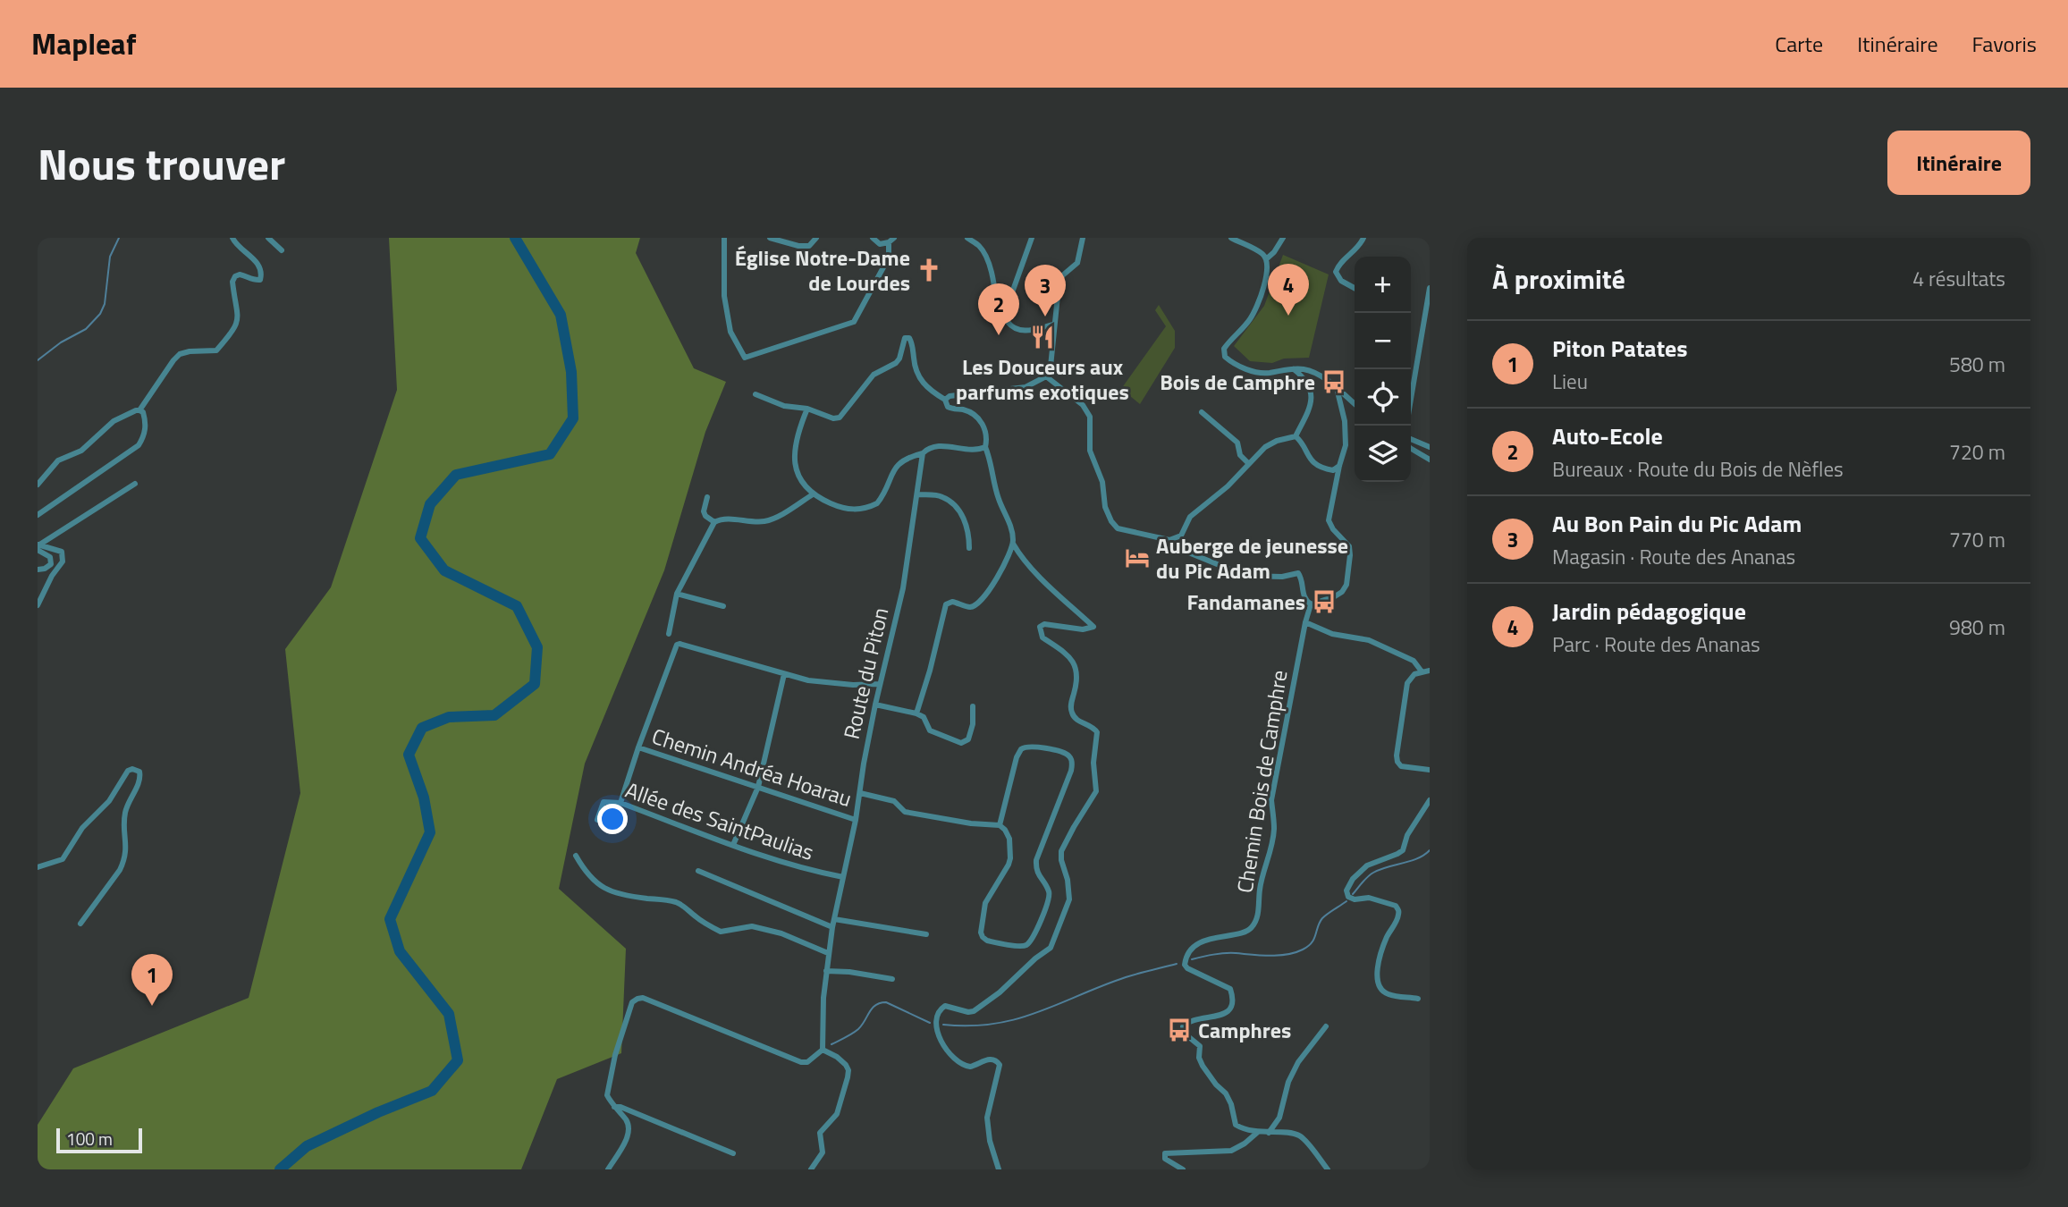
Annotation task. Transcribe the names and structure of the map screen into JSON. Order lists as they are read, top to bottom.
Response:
{
  "streets": {
    "street": [
      "Route du Piton",
      "Chemin Andréa Hoarau",
      "Chemin Bois de Camphre",
      "Allée des SaintPaulias"
    ]
  },
  "crossings": [
    ["Route du Piton", "Chemin Andréa Hoarau"],
    ["Route du Piton", "Allée des SaintPaulias"]
  ],
  "places": {
    "church": ["Église Notre-Dame de Lourdes"],
    "restaurant": ["Les Douceurs aux parfums exotiques"],
    "bus stop": ["Bois de Camphre", "Fandamanes", "Camphres"],
    "hotel": ["Auberge de jeunesse du Pic Adam"]
  },
  "scale_bar": "100 m",
  "page": {
    "header": "Mapleaf",
    "nav": ["Carte", "Itinéraire", "Favoris"],
    "title": "Nous trouver",
    "buttons": "Itinéraire",
    "heading": ["À proximité", "4 résultats"],
    "map_buttons": ["+", "−"],
    "pins": [
      "4",
      "3",
      "2",
      "1"
    ],
    "list": [
      {
        "mark": "1",
        "name": "Piton Patates",
        "note": "Lieu",
        "value": "580 m"
      },
      {
        "mark": "2",
        "name": "Auto-Ecole",
        "note": "Bureaux · Route du Bois de Nèfles",
        "value": "720 m"
      },
      {
        "mark": "3",
        "name": "Au Bon Pain du Pic Adam",
        "note": "Magasin · Route des Ananas",
        "value": "770 m"
      },
      {
        "mark": "4",
        "name": "Jardin pédagogique",
        "note": "Parc · Route des Ananas",
        "value": "980 m"
      }
    ],
    "scale": "100 m"
  }
}
